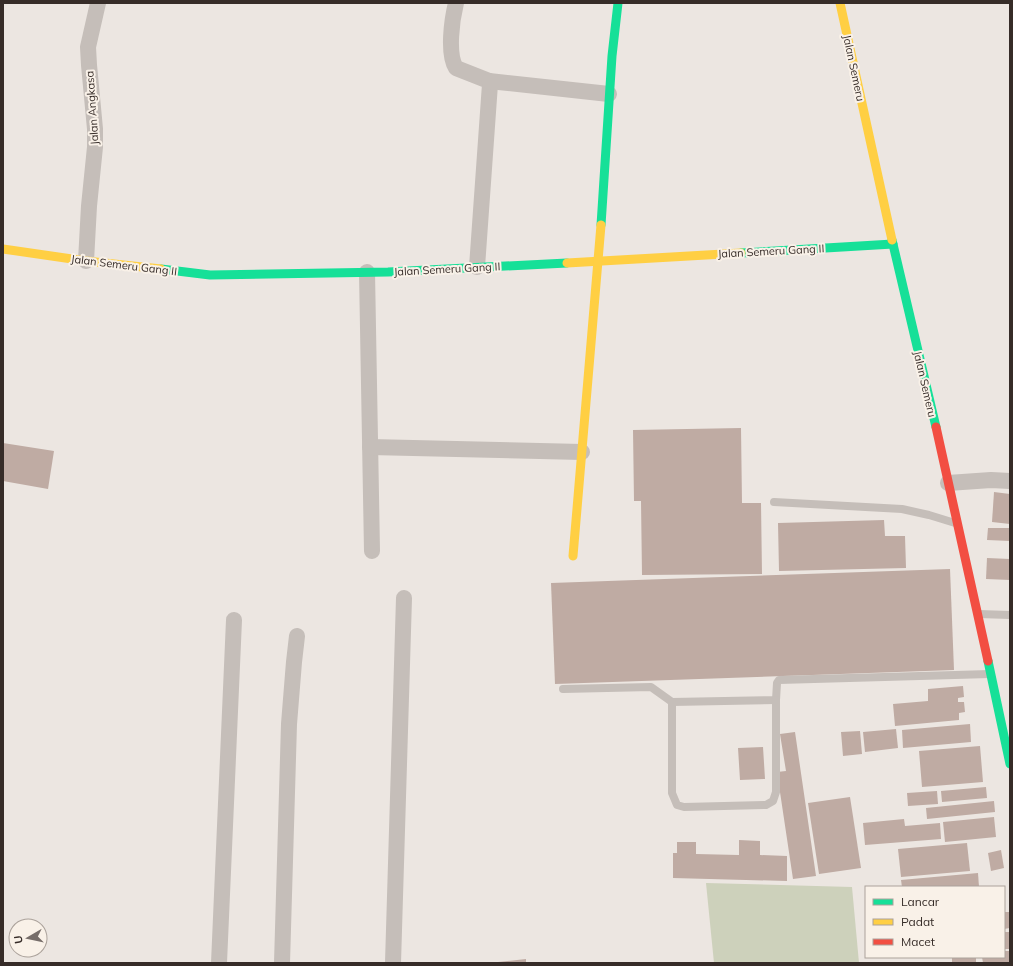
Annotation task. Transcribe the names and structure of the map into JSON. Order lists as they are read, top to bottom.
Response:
{
  "streets": {
    "main road": ["Jalan Semeru", "Jalan Semeru Gang II"],
    "street": ["Jalan Angkasa"]
  },
  "crossings": [
    ["Jalan Semeru", "Jalan Semeru Gang II"],
    ["Jalan Angkasa", "Jalan Semeru Gang II"]
  ],
  "legend": ["Lancar", "Padat", "Macet"],
  "north": "left"
}
